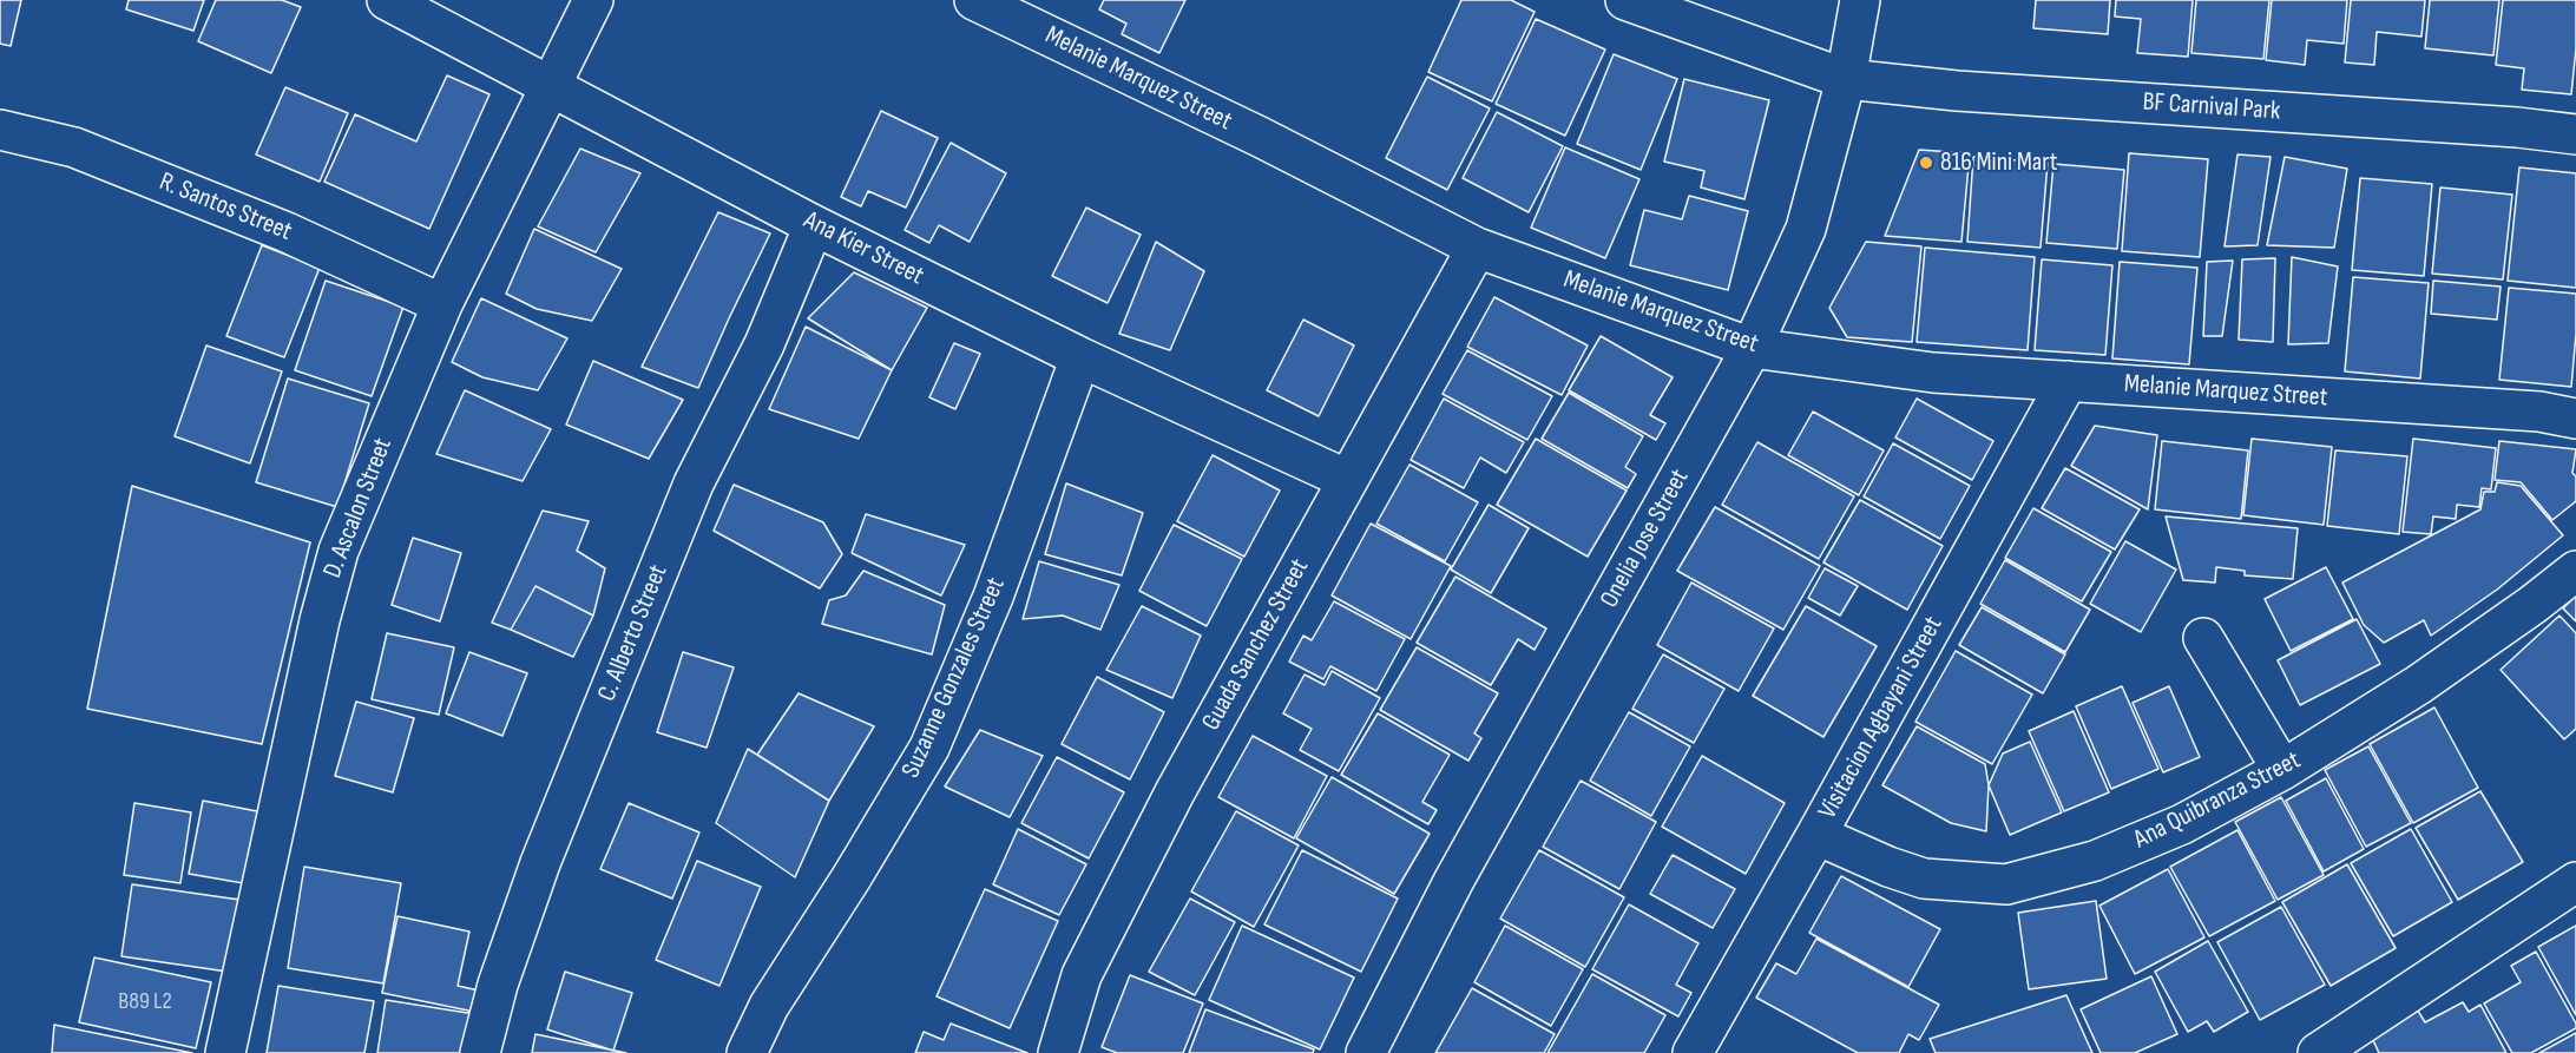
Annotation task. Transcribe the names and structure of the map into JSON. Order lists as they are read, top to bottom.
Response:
{
  "streets": {
    "street": [
      "Melanie Marquez Street",
      "BF Carnival Park",
      "R. Santos Street",
      "Ana Kier Street",
      "D. Ascalon Street",
      "Onelia Jose Street",
      "C. Alberto Street",
      "Guada Sanchez Street",
      "Suzanne Gonzales Street",
      "Visitacion Agbayani Street",
      "Ana Quibranza Street"
    ]
  },
  "crossings": [
    ["Melanie Marquez Street", "Onelia Jose Street"],
    ["Melanie Marquez Street", "Guada Sanchez Street"],
    ["Melanie Marquez Street", "Visitacion Agbayani Street"],
    ["BF Carnival Park", "Onelia Jose Street"],
    ["R. Santos Street", "D. Ascalon Street"],
    ["Ana Kier Street", "D. Ascalon Street"],
    ["Ana Kier Street", "C. Alberto Street"],
    ["Ana Kier Street", "Guada Sanchez Street"],
    ["Ana Kier Street", "Suzanne Gonzales Street"],
    ["Visitacion Agbayani Street", "Ana Quibranza Street"]
  ],
  "places": ["816 Mini Mart"],
  "house_numbers": ["B89 L2"]
}
